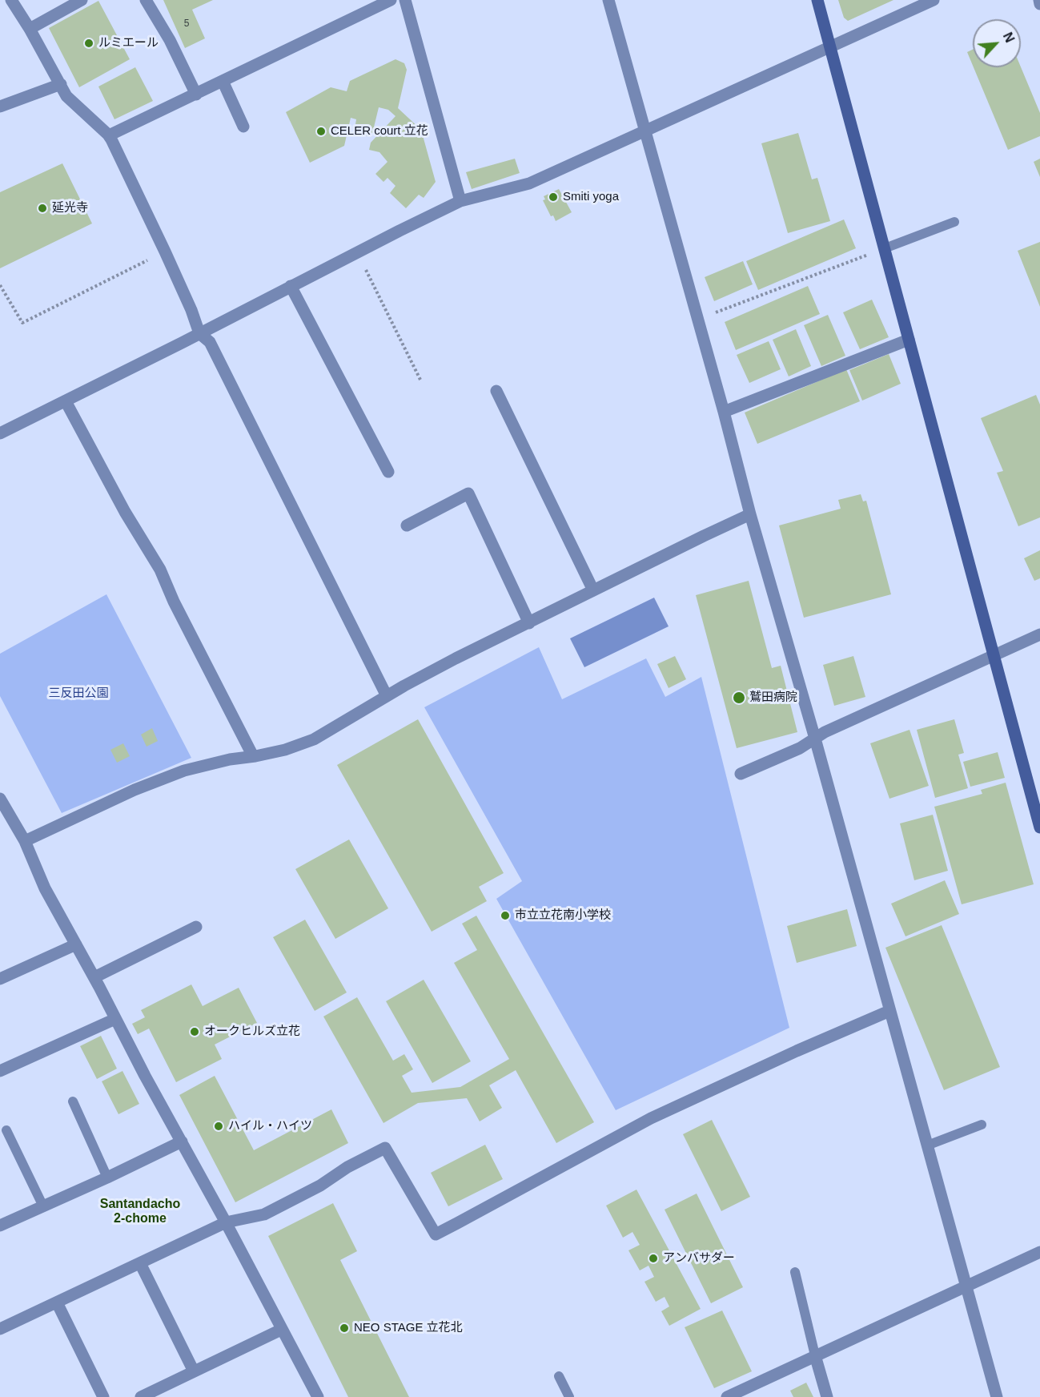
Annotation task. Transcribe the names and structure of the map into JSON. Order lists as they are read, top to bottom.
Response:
{
  "districts": ["Santandacho 2-chome"],
  "parks": ["三反田公園"],
  "places": [
    "ルミエール",
    "CELER court 立花",
    "Smiti yoga",
    "延光寺",
    "鷲田病院",
    "市立立花南小学校",
    "オークヒルズ立花",
    "ハイル・ハイツ",
    "アンバサダー",
    "NEO STAGE 立花北"
  ],
  "house_numbers": ["5"],
  "north": "top right"
}
